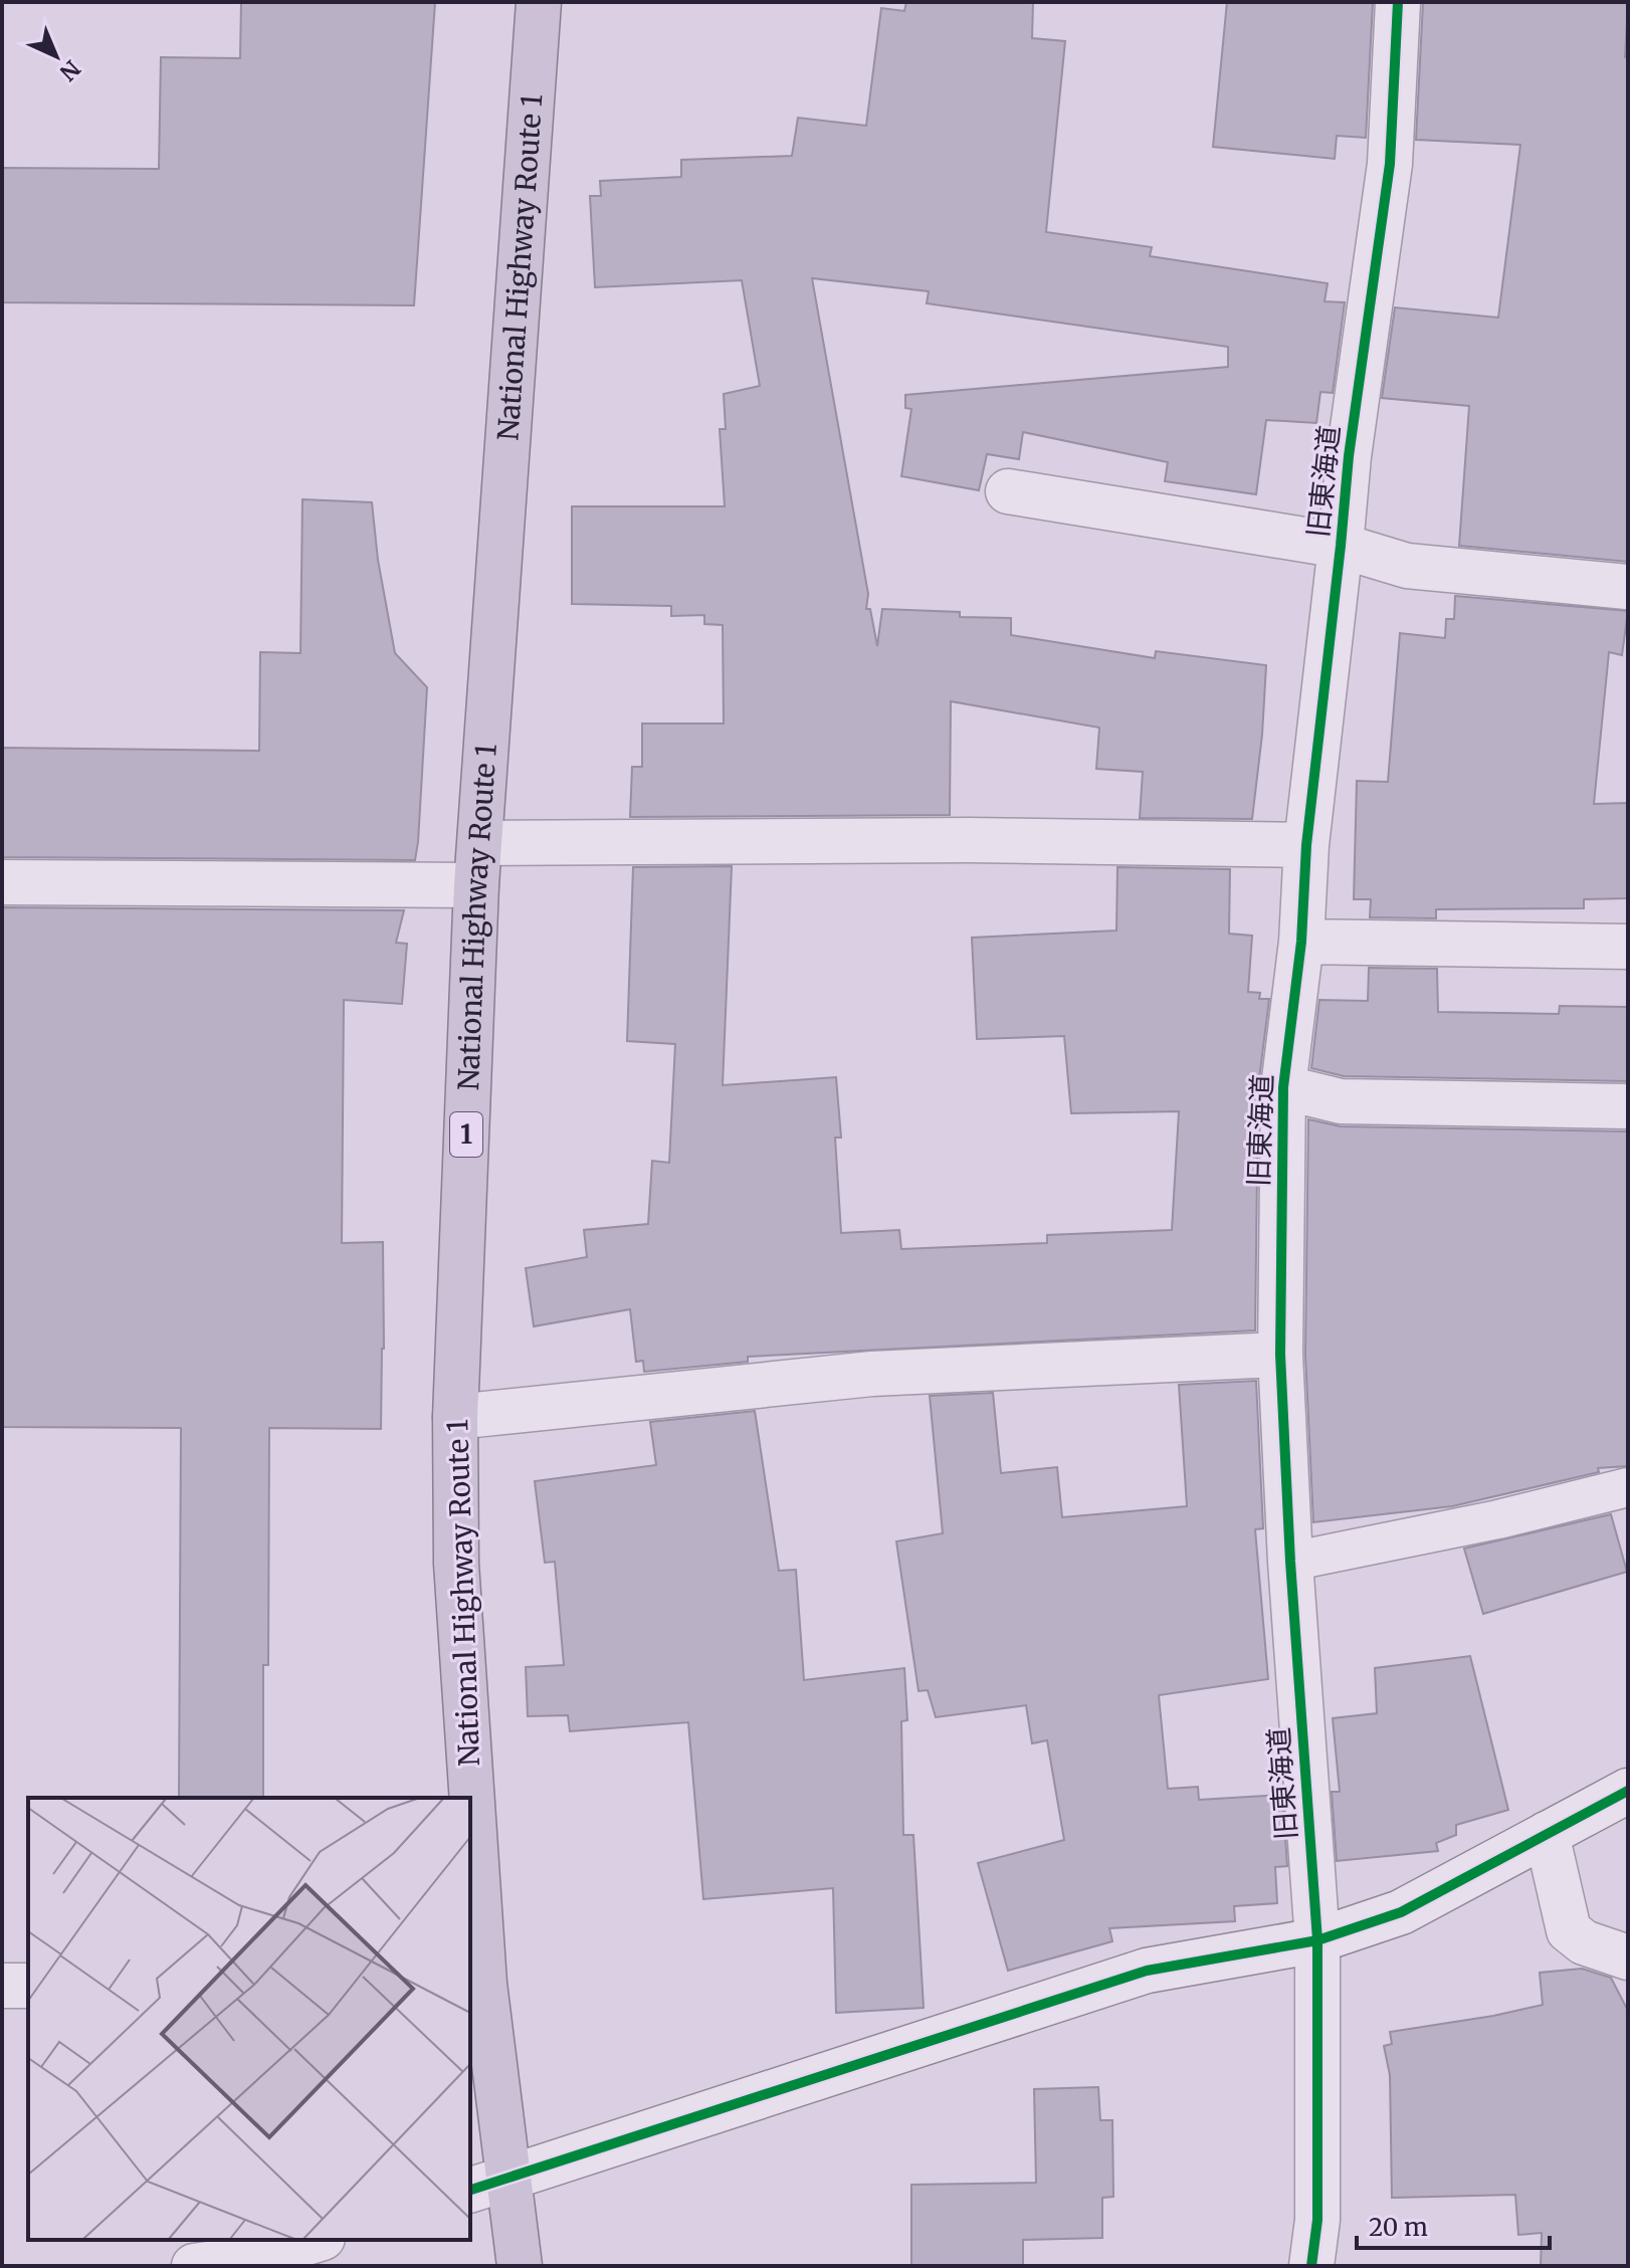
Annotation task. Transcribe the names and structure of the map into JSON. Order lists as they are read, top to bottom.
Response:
{
  "streets": {
    "highway": ["National Highway Route 1", "1"],
    "street": ["旧東海道"]
  },
  "scale_bar": "20 m",
  "north": "bottom right"
}
